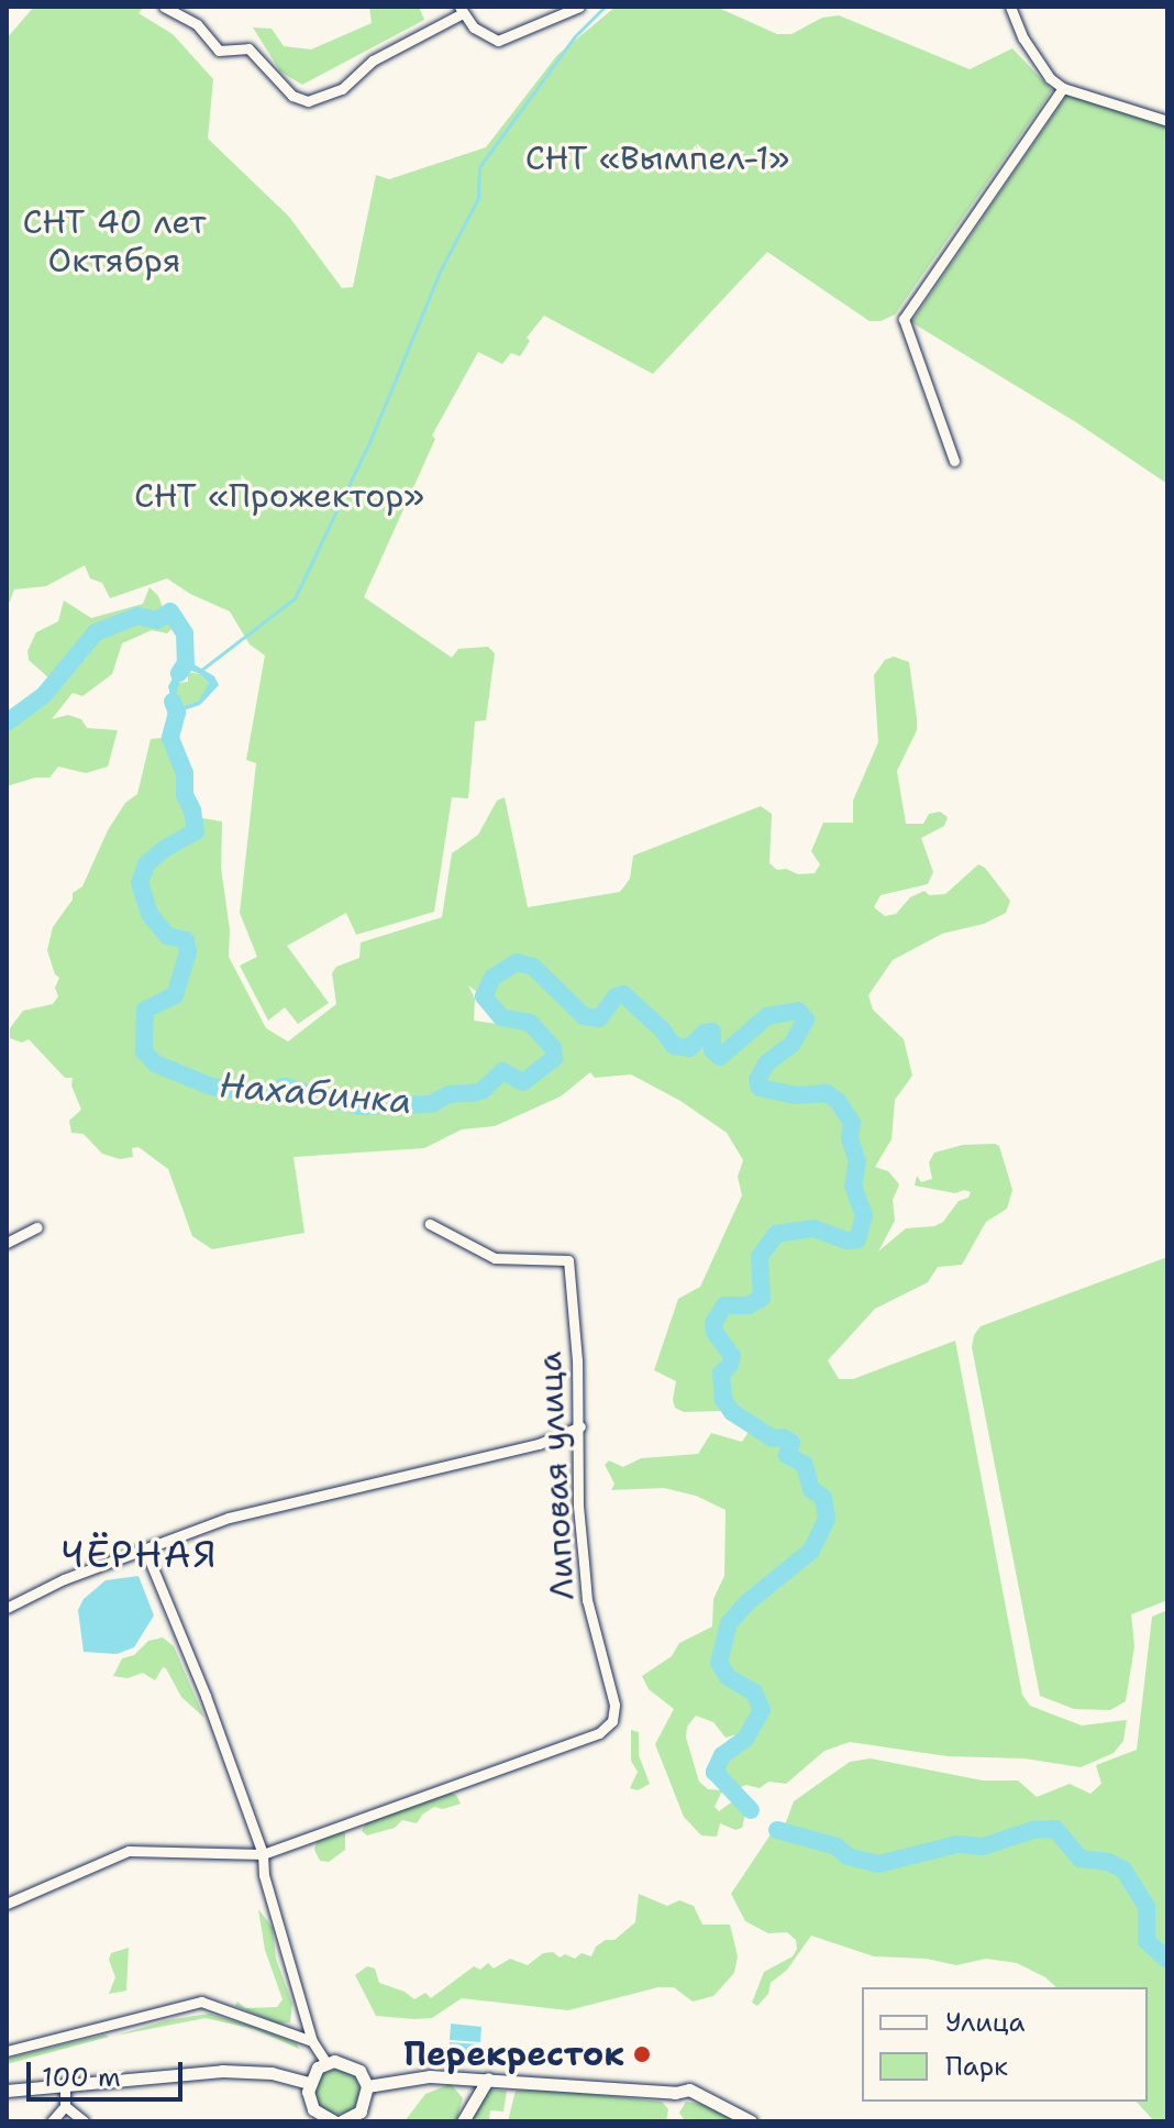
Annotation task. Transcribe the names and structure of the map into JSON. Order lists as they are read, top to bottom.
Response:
{
  "streets": {
    "street": ["Липовая улица"]
  },
  "districts": ["ЧЁРНАЯ"],
  "water": ["Нахабинка"],
  "parks": ["СНТ «Вымпел-1»", "СНТ 40 лет Октября", "СНТ «Прожектор»"],
  "places": ["Перекресток"],
  "legend": ["Улица", "Парк"],
  "scale_bar": "100 m"
}
